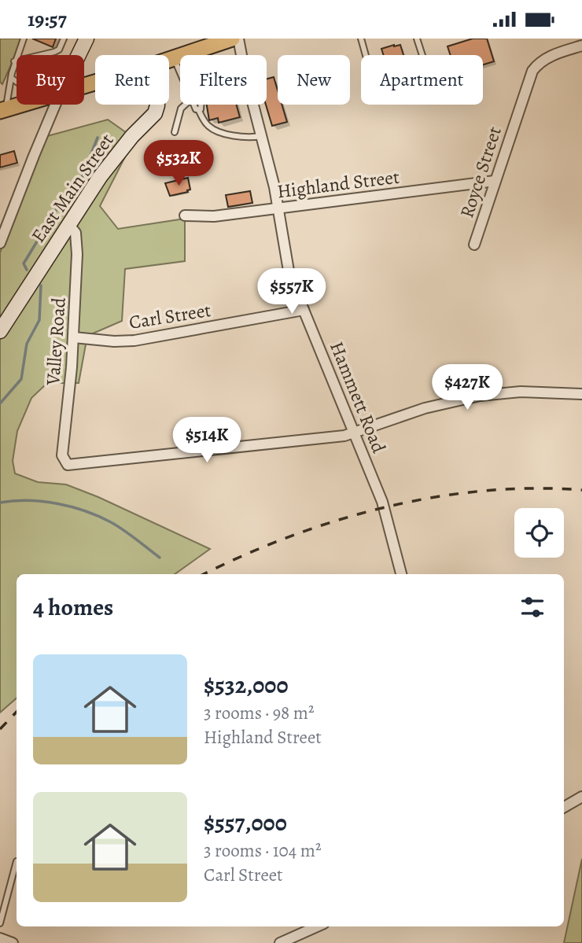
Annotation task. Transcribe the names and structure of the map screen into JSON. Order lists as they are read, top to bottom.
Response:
{
  "streets": {
    "street": [
      "Royce Street",
      "Highland Street",
      "East Main Street",
      "Carl Street",
      "Valley Road",
      "Hammett Road"
    ]
  },
  "crossings": [
    ["Royce Street", "Highland Street"],
    ["Highland Street", "Hammett Road"],
    ["East Main Street", "Valley Road"],
    ["Carl Street", "Valley Road"],
    ["Carl Street", "Hammett Road"],
    ["Valley Road", "Hammett Road"]
  ],
  "page": {
    "status": "19:57",
    "chip": [
      "Buy",
      "Rent",
      "Filters",
      "New",
      "Apartment"
    ],
    "price": [
      "$532K",
      "$557K",
      "$427K",
      "$514K"
    ],
    "heading": "4 homes",
    "list": [
      {
        "name": "$532,000",
        "note": "3 rooms · 98 m² · Highland Street"
      },
      {
        "name": "$557,000",
        "note": "3 rooms · 104 m² · Carl Street"
      }
    ]
  }
}
